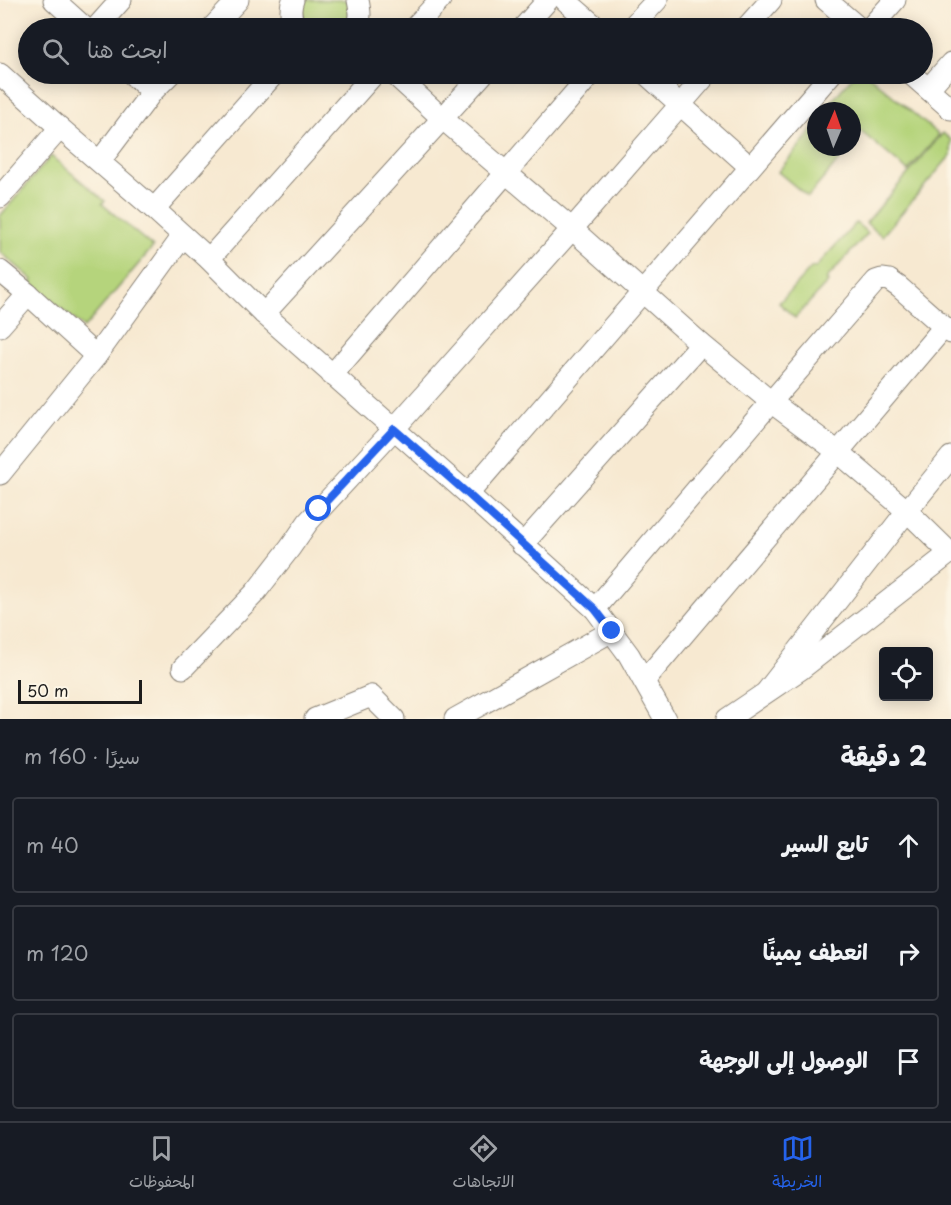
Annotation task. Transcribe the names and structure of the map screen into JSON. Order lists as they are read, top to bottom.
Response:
{
  "scale_bar": "50 m",
  "north": "top",
  "page": {
    "search": "ابحث هنا",
    "scale": "50 m",
    "heading": ["2 دقيقة", "سيرًا · 160 m"],
    "list": [
      ["تابع السير", "40 m"],
      ["انعطف يمينًا", "120 m"],
      "الوصول إلى الوجهة"
    ],
    "nav": ["الخريطة", "الاتجاهات", "المحفوظات"]
  }
}
